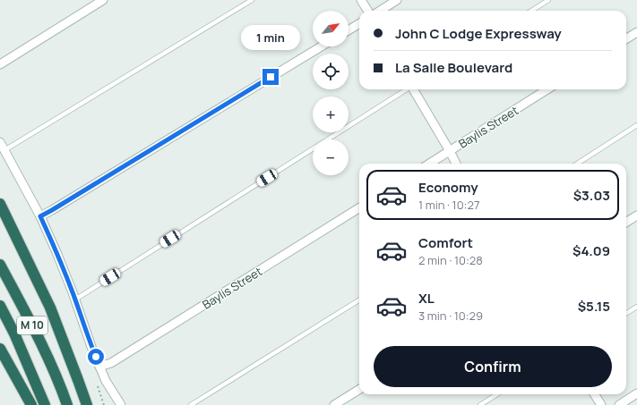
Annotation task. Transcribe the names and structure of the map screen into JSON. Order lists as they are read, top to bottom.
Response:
{
  "streets": {
    "highway": ["M 10"],
    "street": ["Baylis Street"]
  },
  "north": "top right",
  "page": {
    "map_buttons": ["+", "−"],
    "banner": ["John C Lodge Expressway", "La Salle Boulevard"],
    "bubble": "1 min",
    "list": [
      {
        "name": "Economy",
        "note": "1 min · 10:27",
        "value": "$3.03"
      },
      {
        "name": "Comfort",
        "note": "2 min · 10:28",
        "value": "$4.09"
      },
      {
        "name": "XL",
        "note": "3 min · 10:29",
        "value": "$5.15"
      }
    ],
    "buttons": "Confirm"
  }
}
